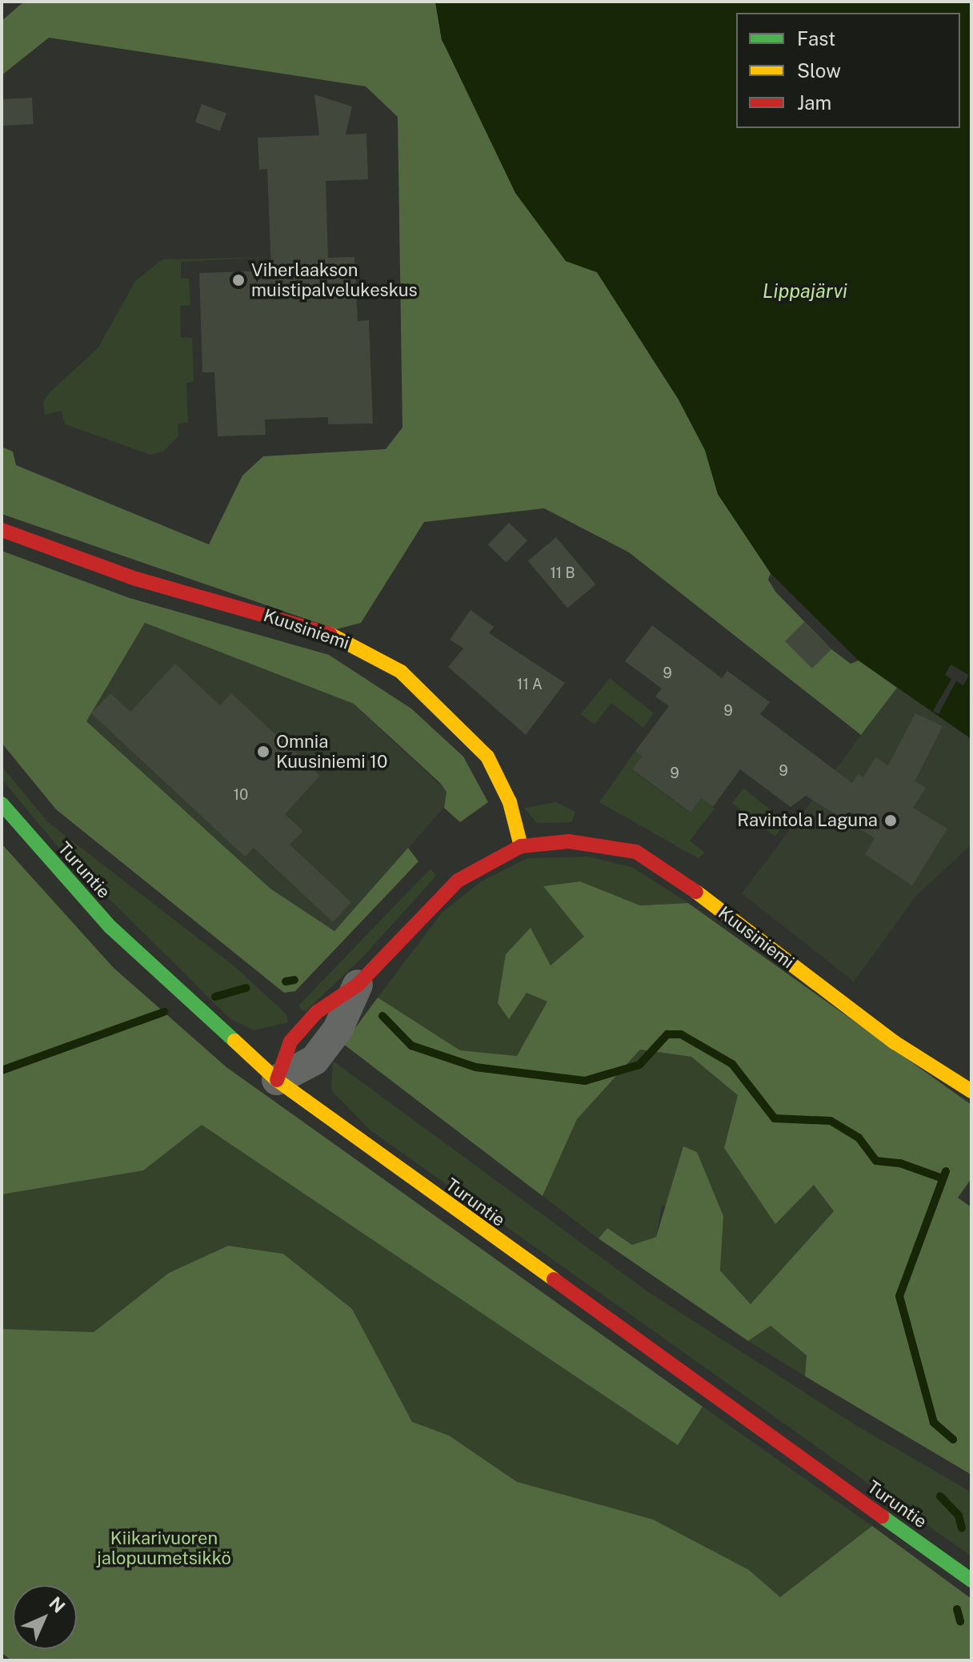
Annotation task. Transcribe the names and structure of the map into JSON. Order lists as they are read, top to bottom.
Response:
{
  "streets": {
    "street": ["Kuusiniemi", "Turuntie"]
  },
  "crossings": [
    ["Kuusiniemi", "Turuntie"]
  ],
  "water": ["Lippajärvi"],
  "parks": ["Kiikarivuoren jalopuumetsikkö"],
  "places": ["Viherlaakson muistipalvelukeskus", "Omnia Kuusiniemi 10", "Ravintola Laguna"],
  "house_numbers": [
    "11 B",
    "9",
    "11 A",
    "9",
    "9",
    "9",
    "10"
  ],
  "legend": ["Fast", "Slow", "Jam"],
  "north": "top right"
}
